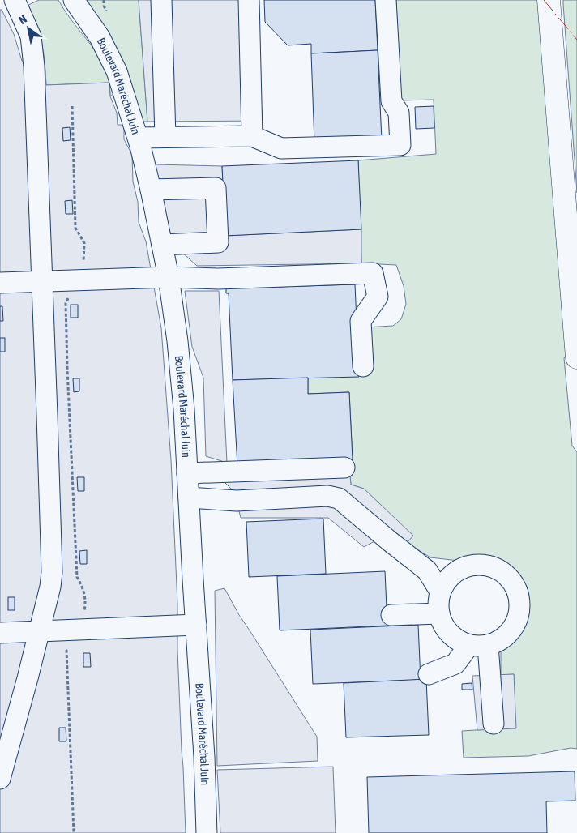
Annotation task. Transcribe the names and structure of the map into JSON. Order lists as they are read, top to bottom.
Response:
{
  "streets": {
    "street": ["Boulevard Maréchal Juin"]
  },
  "north": "top left"
}
